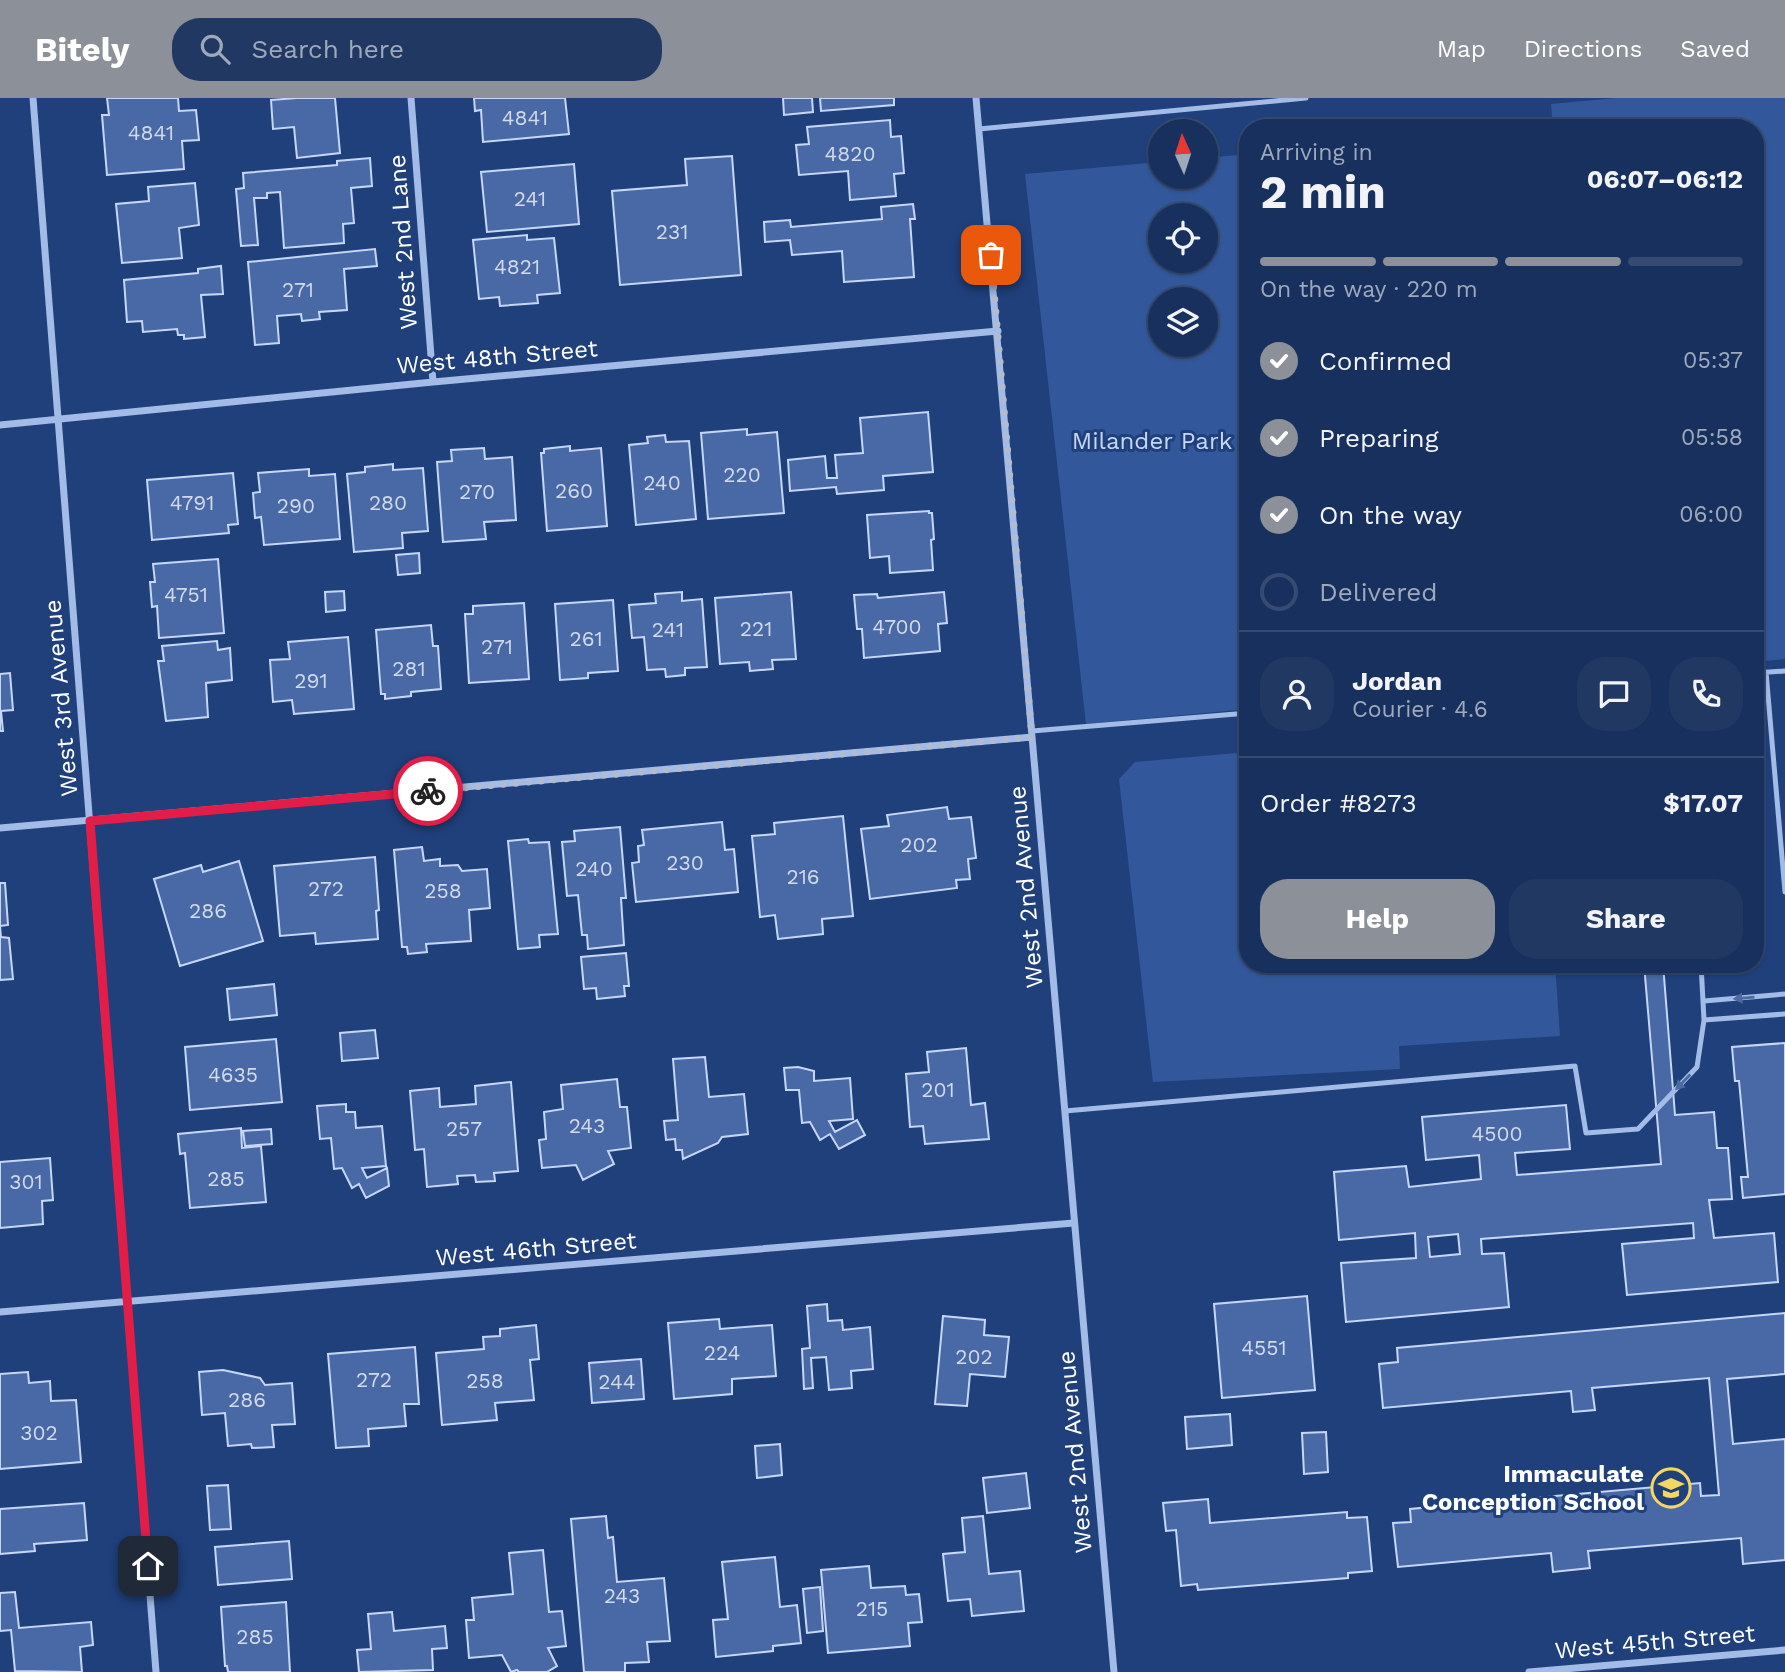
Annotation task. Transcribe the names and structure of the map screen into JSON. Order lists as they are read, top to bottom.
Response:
{
  "streets": {
    "street": [
      "West 2nd Lane",
      "West 48th Street",
      "West 3rd Avenue",
      "West 2nd Avenue",
      "West 46th Street",
      "West 45th Street"
    ]
  },
  "crossings": [
    ["West 2nd Lane", "West 48th Street"],
    ["West 48th Street", "West 3rd Avenue"],
    ["West 48th Street", "West 2nd Avenue"],
    ["West 3rd Avenue", "West 46th Street"],
    ["West 2nd Avenue", "West 46th Street"]
  ],
  "parks": ["Milander Park"],
  "places": {
    "school or university": ["Immaculate Conception School"]
  },
  "house_numbers": [
    "4841",
    "4841",
    "4820",
    "241",
    "231",
    "4821",
    "271",
    "220",
    "240",
    "260",
    "270",
    "4791",
    "280",
    "290",
    "4751",
    "4700",
    "221",
    "241",
    "261",
    "271",
    "281",
    "291",
    "202",
    "230",
    "240",
    "216",
    "272",
    "258",
    "286",
    "4635",
    "201",
    "243",
    "257",
    "4500",
    "285",
    "301",
    "4551",
    "224",
    "202",
    "272",
    "258",
    "244",
    "286",
    "302",
    "243",
    "215",
    "285"
  ],
  "north": "top",
  "page": {
    "header": "Bitely",
    "search": "Search here",
    "nav": ["Map", "Directions", "Saved"],
    "heading": ["2 min", "Arriving in", "06:07–06:12"],
    "panel": [
      "Jordan",
      "Courier · 4.6",
      "Order #8273",
      "$17.07"
    ],
    "bar": "On the way · 220 m",
    "list": [
      ["Confirmed", "05:37"],
      ["Preparing", "05:58"],
      ["On the way", "06:00"],
      "Delivered"
    ],
    "buttons": ["Help", "Share"]
  }
}
